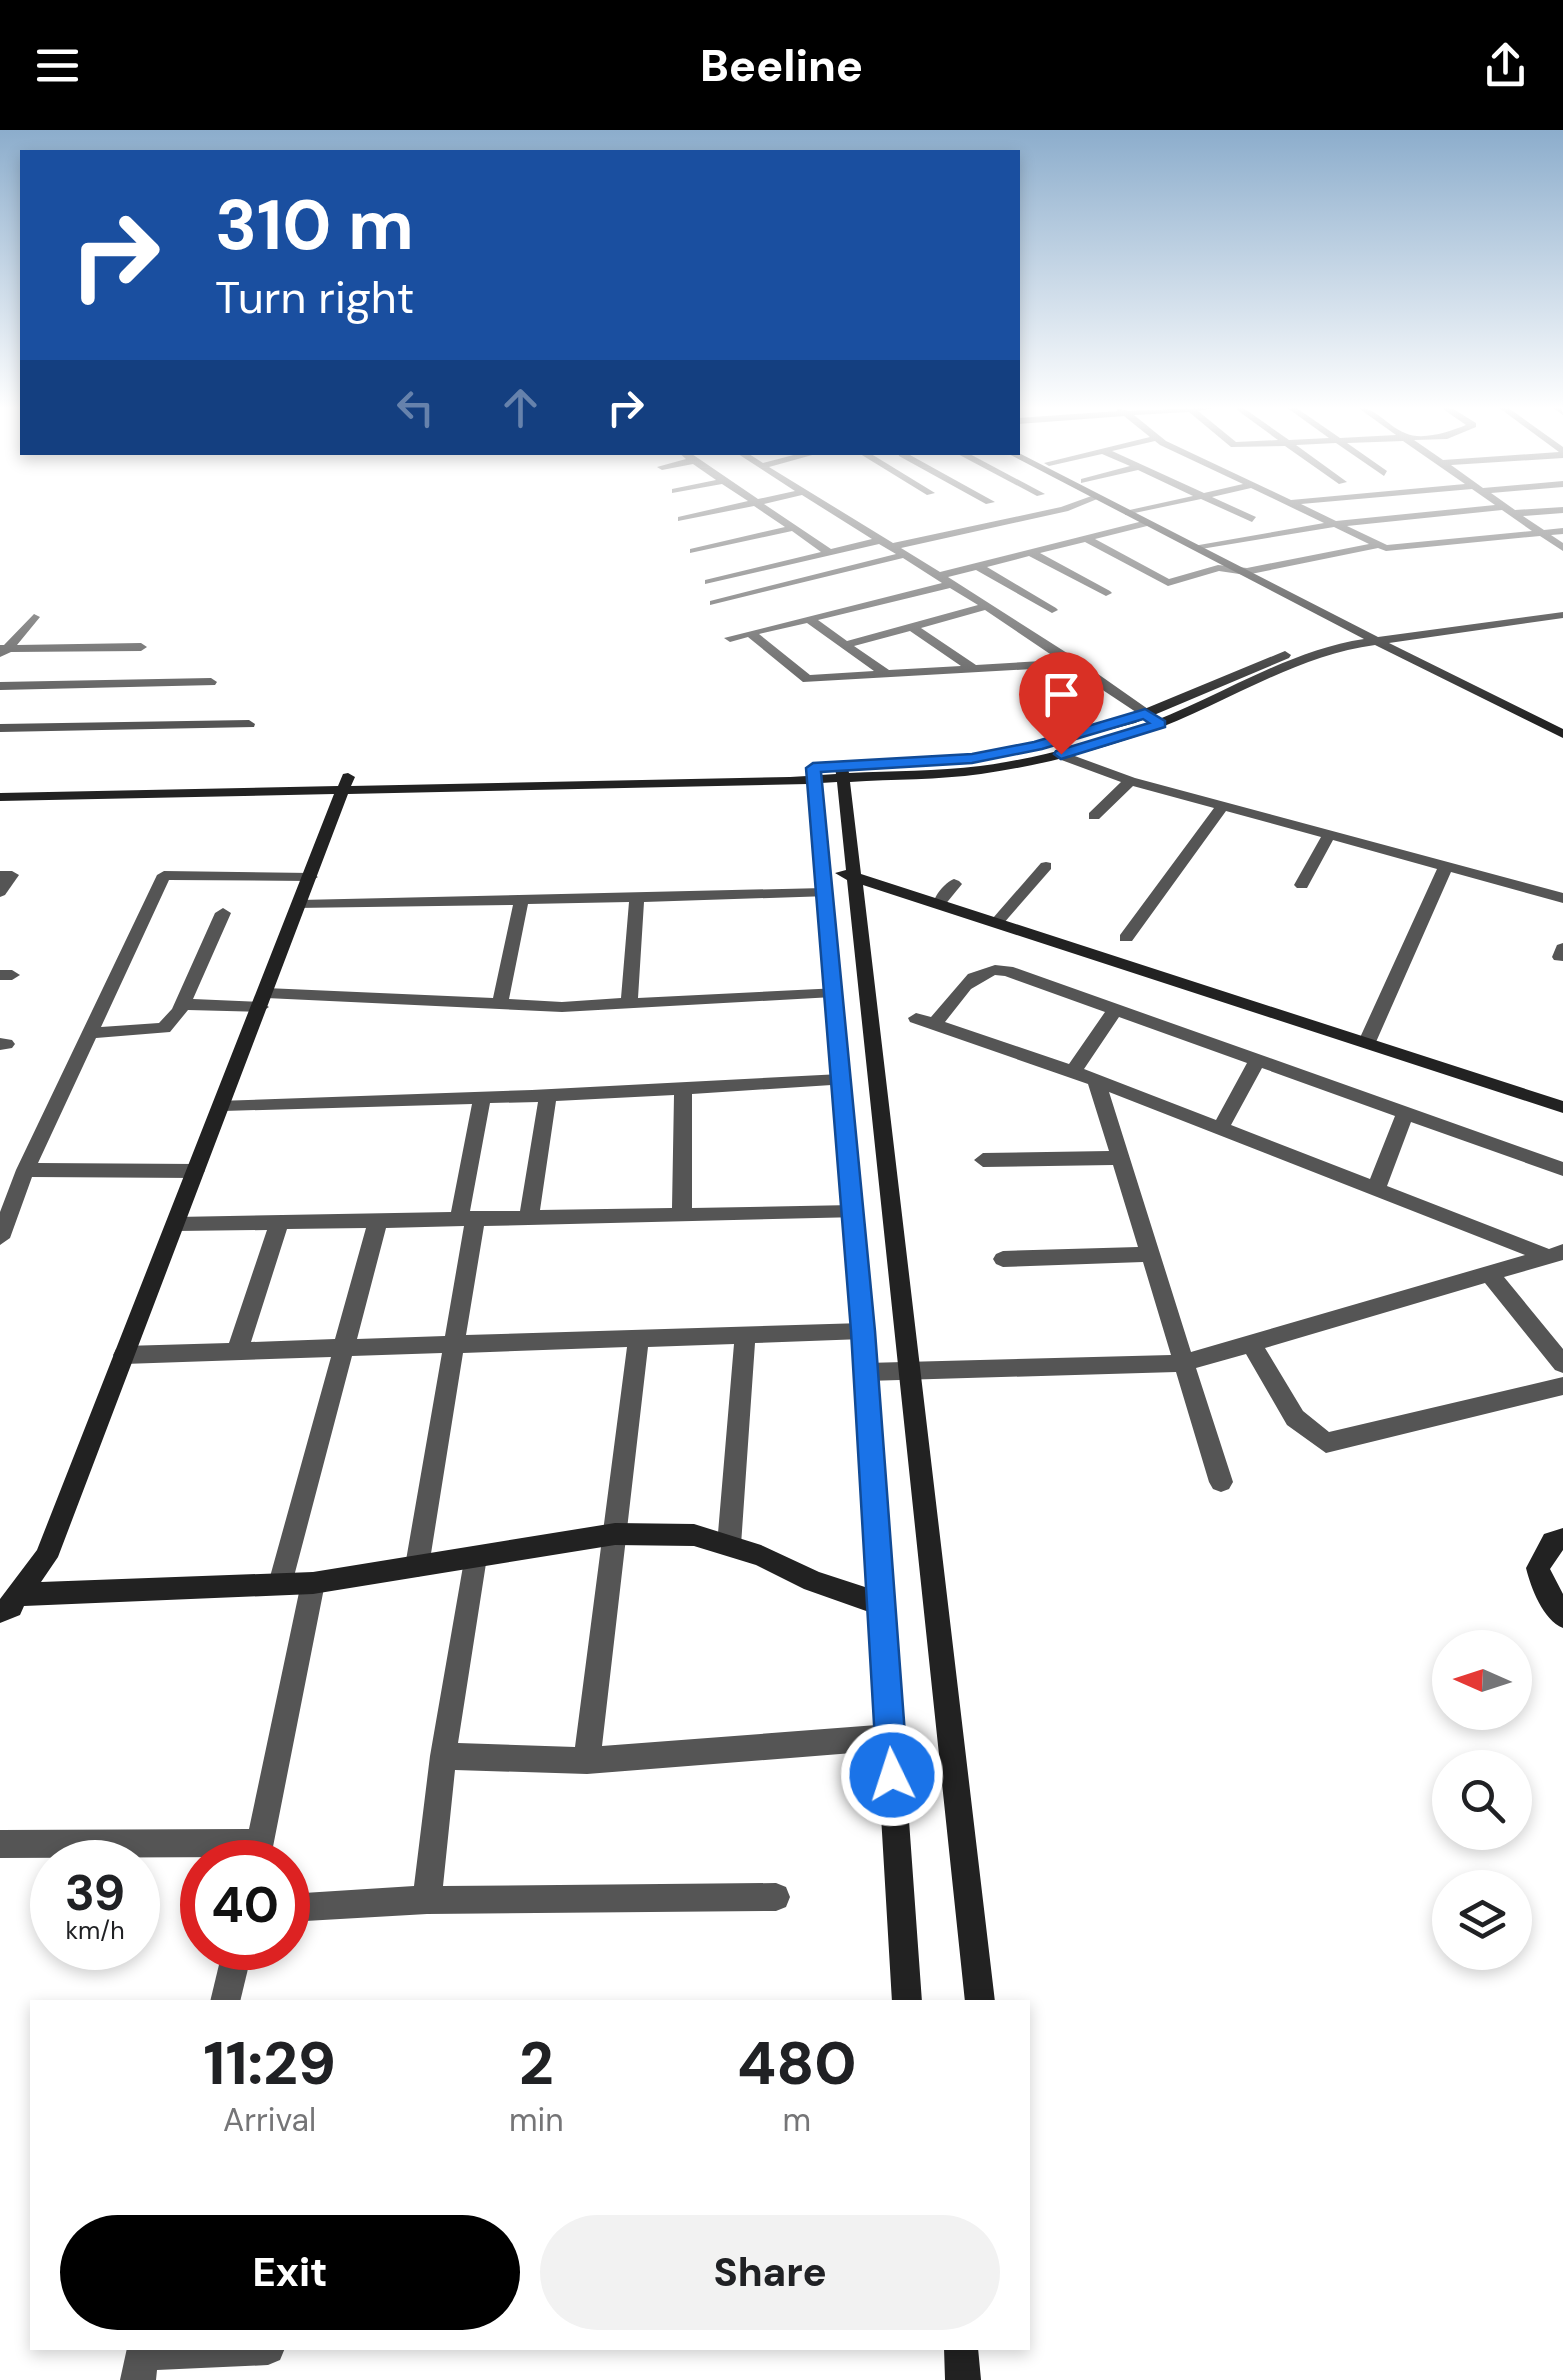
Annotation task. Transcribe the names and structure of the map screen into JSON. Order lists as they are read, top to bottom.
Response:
{
  "north": "left",
  "page": {
    "header": "Beeline",
    "turn": ["310 m", "Turn right"],
    "speed": "39 km/h",
    "limit": "40",
    "eta": [
      "11:29",
      "Arrival",
      "2",
      "min",
      "480",
      "m"
    ],
    "buttons": ["Exit", "Share"]
  }
}
